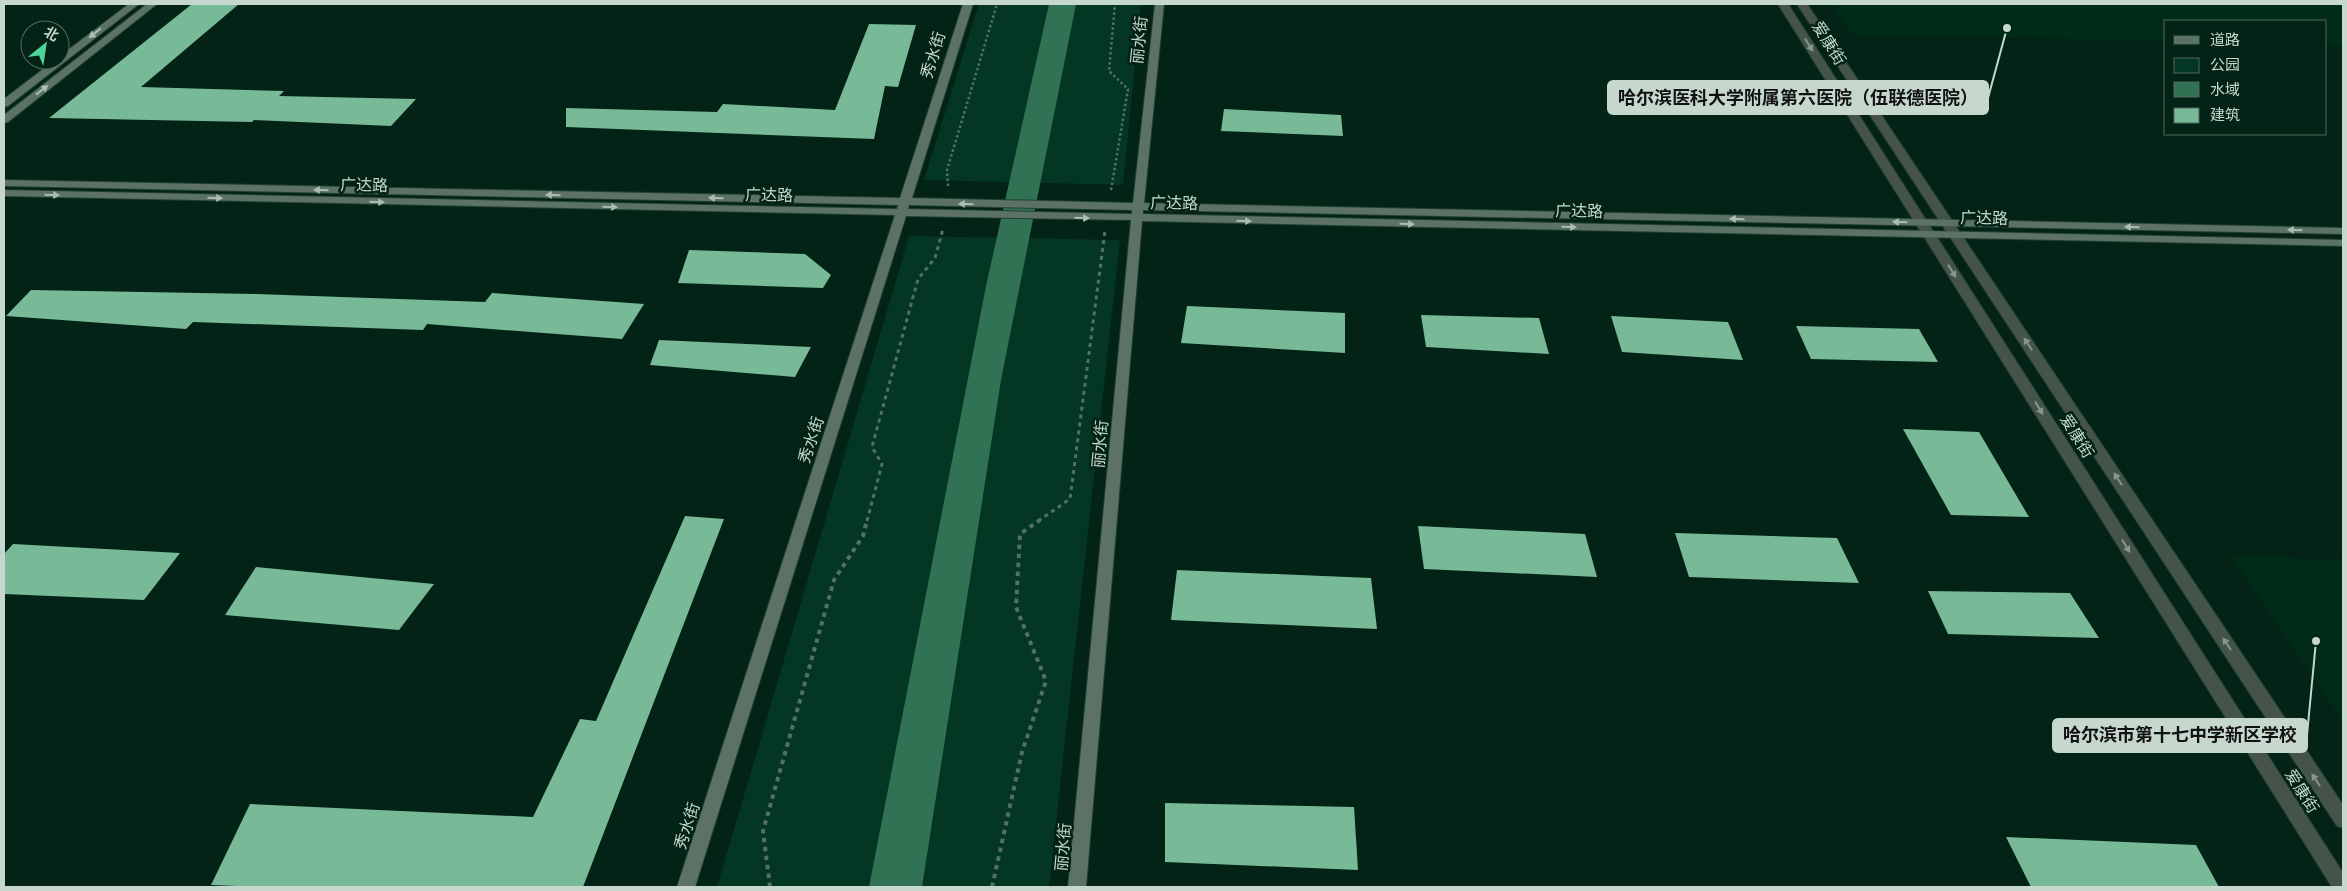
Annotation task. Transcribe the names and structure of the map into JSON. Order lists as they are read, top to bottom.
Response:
{
  "streets": {
    "main road": ["丽水街", "秀水街", "广达路"],
    "street": ["爱康街"]
  },
  "crossings": [
    ["丽水街", "广达路"],
    ["爱康街", "广达路"],
    ["秀水街", "广达路"]
  ],
  "places": ["哈尔滨医科大学附属第六医院（伍联德医院）", "哈尔滨市第十七中学新区学校"],
  "legend": [
    "道路",
    "公园",
    "水域",
    "建筑"
  ],
  "north": "top right"
}
